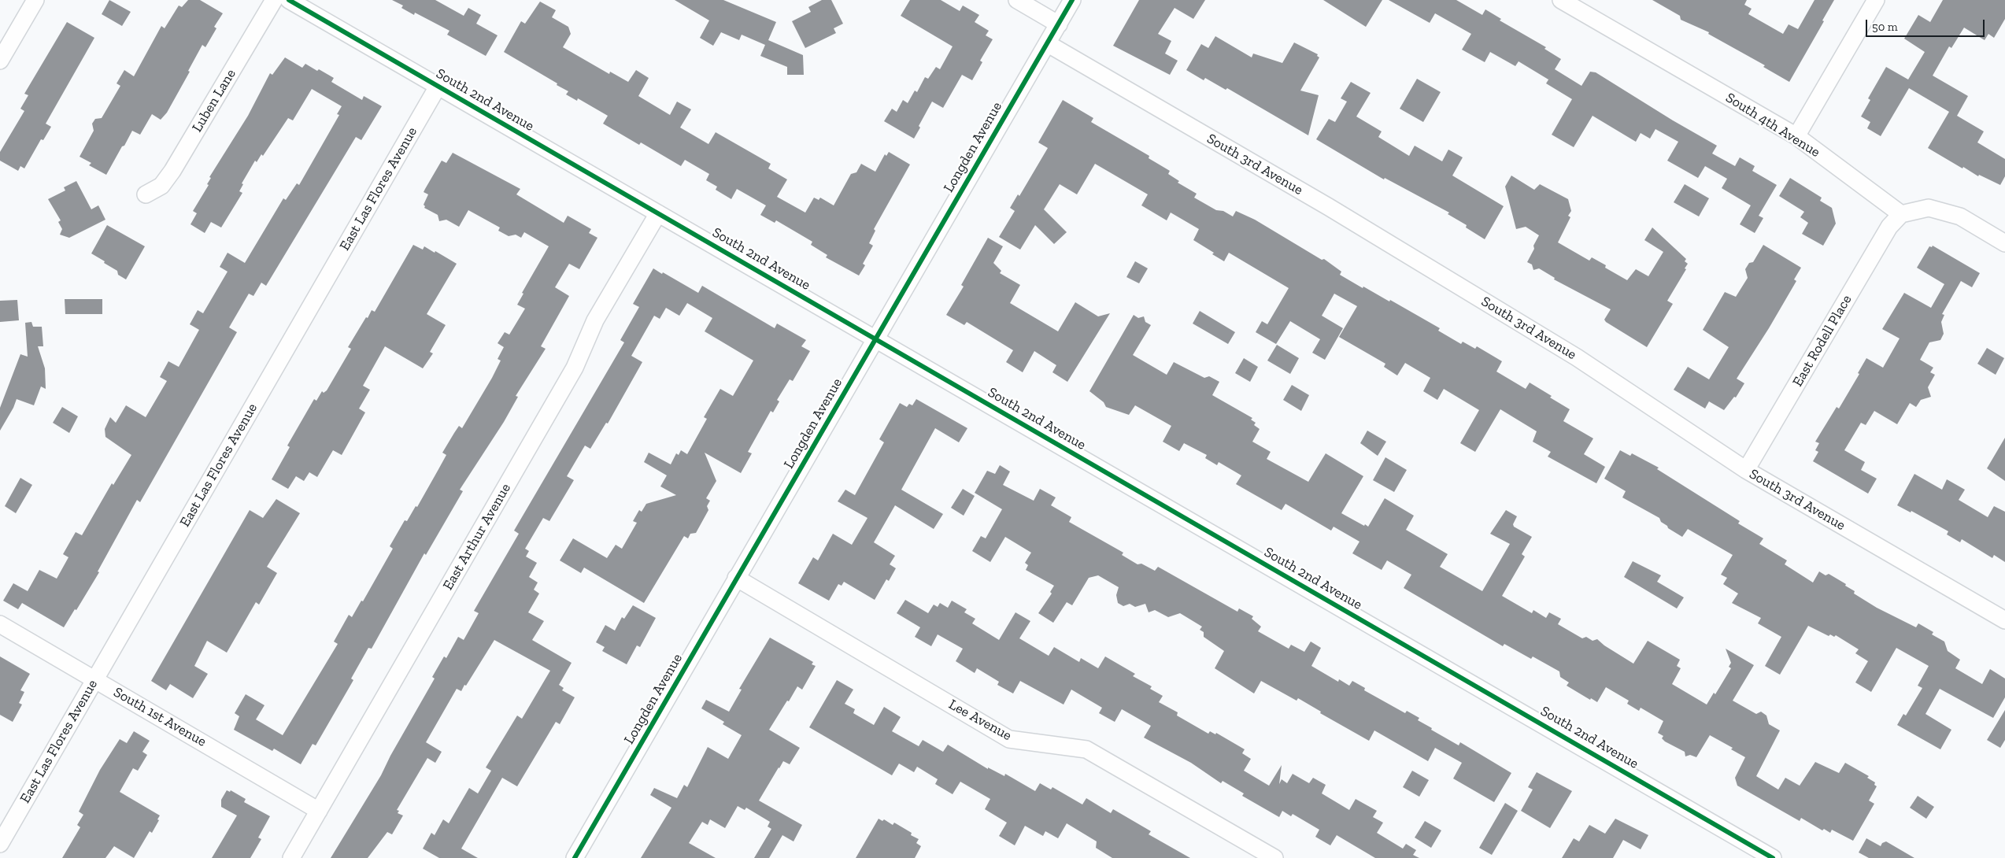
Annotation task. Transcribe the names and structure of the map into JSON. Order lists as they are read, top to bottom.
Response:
{
  "streets": {
    "street": [
      "South 2nd Avenue",
      "Luben Lane",
      "South 4th Avenue",
      "Longden Avenue",
      "South 3rd Avenue",
      "East Las Flores Avenue",
      "East Rodell Place",
      "East Arthur Avenue",
      "South 1st Avenue",
      "Lee Avenue"
    ]
  },
  "crossings": [
    ["South 2nd Avenue", "Longden Avenue"],
    ["South 2nd Avenue", "East Las Flores Avenue"],
    ["South 2nd Avenue", "East Arthur Avenue"],
    ["South 4th Avenue", "East Rodell Place"],
    ["Longden Avenue", "South 3rd Avenue"],
    ["Longden Avenue", "Lee Avenue"],
    ["South 3rd Avenue", "East Rodell Place"],
    ["East Las Flores Avenue", "South 1st Avenue"],
    ["East Arthur Avenue", "South 1st Avenue"]
  ],
  "scale_bar": "50 m"
}
